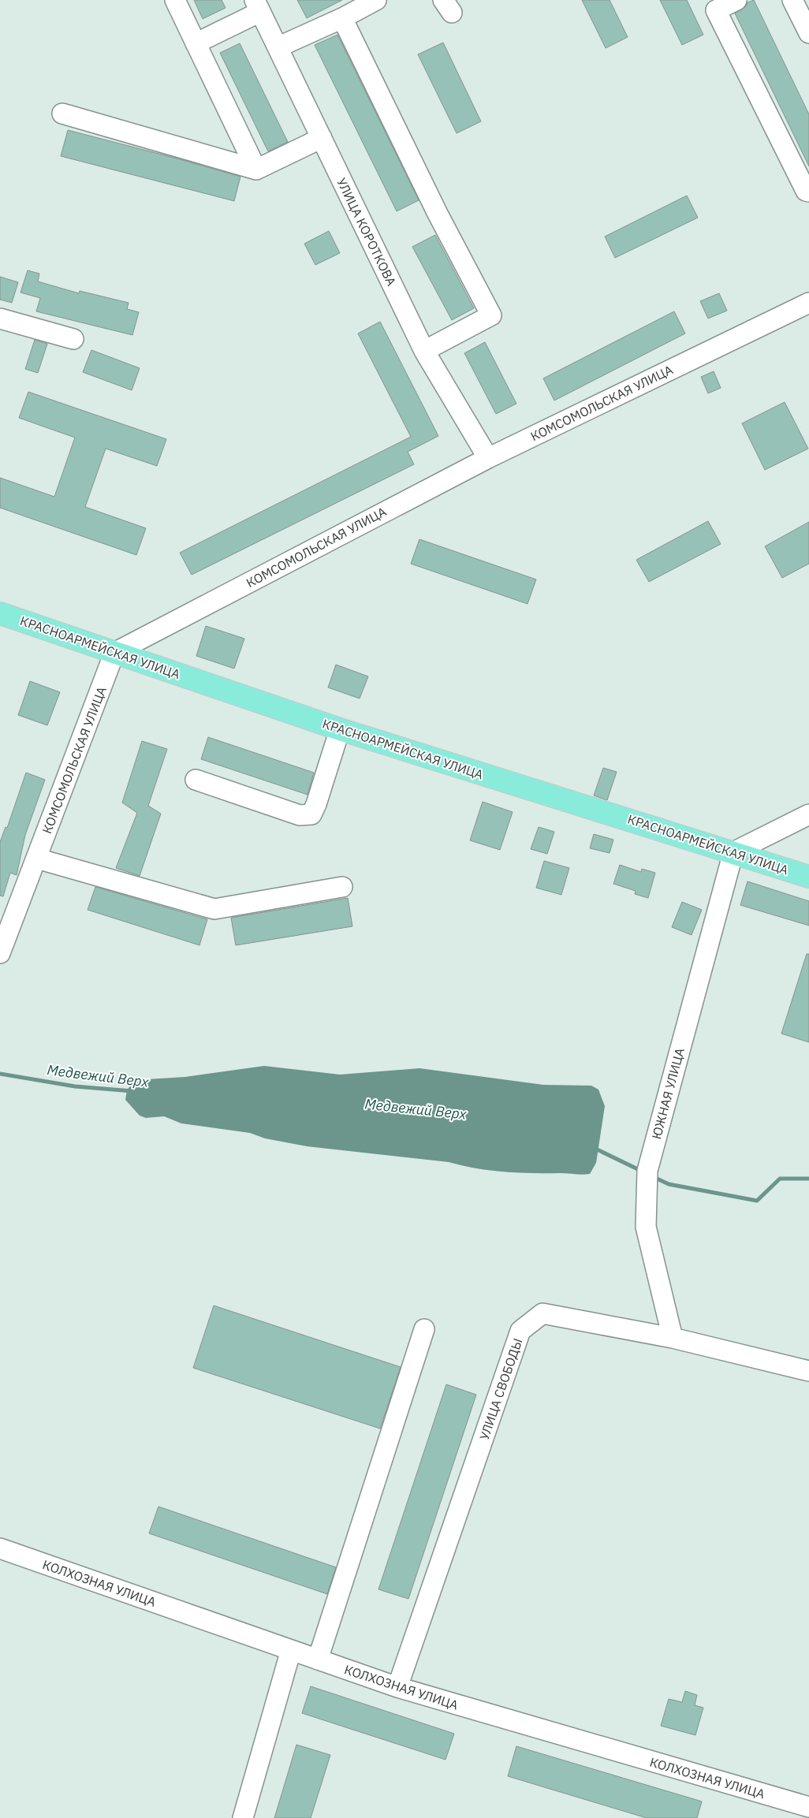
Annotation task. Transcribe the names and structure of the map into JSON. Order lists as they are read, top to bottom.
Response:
{
  "streets": {
    "main road": ["КРАСНОАРМЕЙСКАЯ УЛИЦА"],
    "street": [
      "УЛИЦА КОРОТКОВА",
      "КОМСОМОЛЬСКАЯ УЛИЦА",
      "ЮЖНАЯ УЛИЦА",
      "УЛИЦА СВОБОДЫ",
      "КОЛХОЗНАЯ УЛИЦА"
    ]
  },
  "crossings": [
    ["УЛИЦА КОРОТКОВА", "КОМСОМОЛЬСКАЯ УЛИЦА"],
    ["КОМСОМОЛЬСКАЯ УЛИЦА", "КРАСНОАРМЕЙСКАЯ УЛИЦА"],
    ["КРАСНОАРМЕЙСКАЯ УЛИЦА", "ЮЖНАЯ УЛИЦА"],
    ["ЮЖНАЯ УЛИЦА", "УЛИЦА СВОБОДЫ"],
    ["УЛИЦА СВОБОДЫ", "КОЛХОЗНАЯ УЛИЦА"]
  ],
  "water": ["Медвежий Верх"]
}
